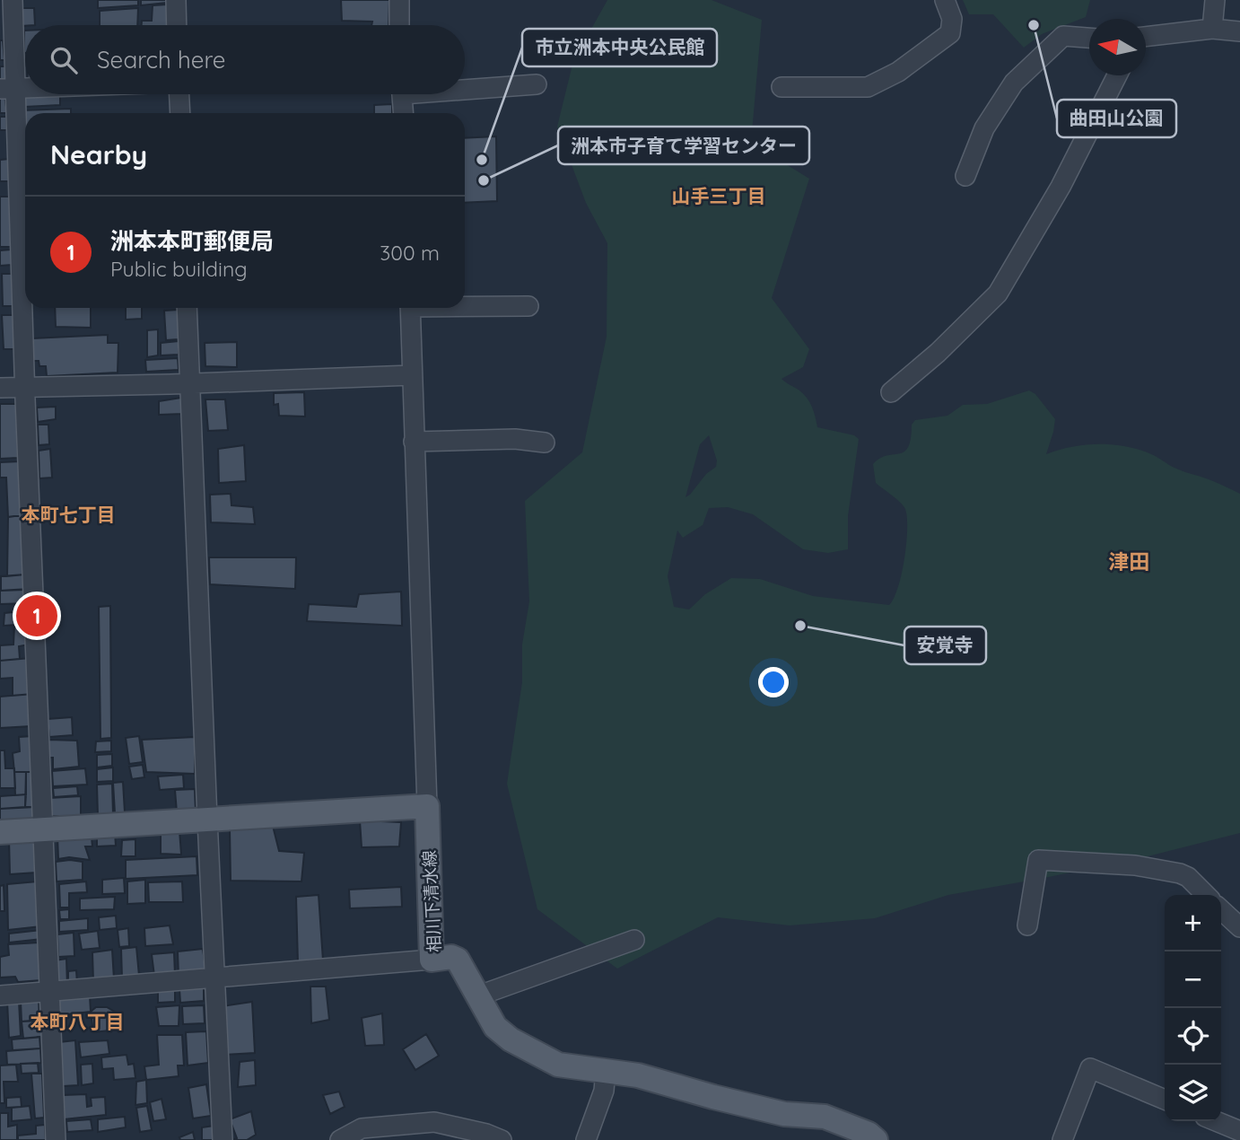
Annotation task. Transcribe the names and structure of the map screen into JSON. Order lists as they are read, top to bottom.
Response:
{
  "streets": {
    "main road": ["相川下清水線"]
  },
  "districts": [
    "山手三丁目",
    "本町七丁目",
    "津田",
    "本町八丁目"
  ],
  "places": [
    "曲田山公園",
    "市立洲本中央公民館",
    "洲本市子育て学習センター",
    "安覚寺"
  ],
  "north": "left",
  "page": {
    "search": "Search here",
    "heading": "Nearby",
    "list": [
      {
        "mark": "1",
        "name": "洲本本町郵便局",
        "note": "Public building",
        "value": "300 m"
      }
    ],
    "pins": "1",
    "map_buttons": ["+", "−"]
  }
}
